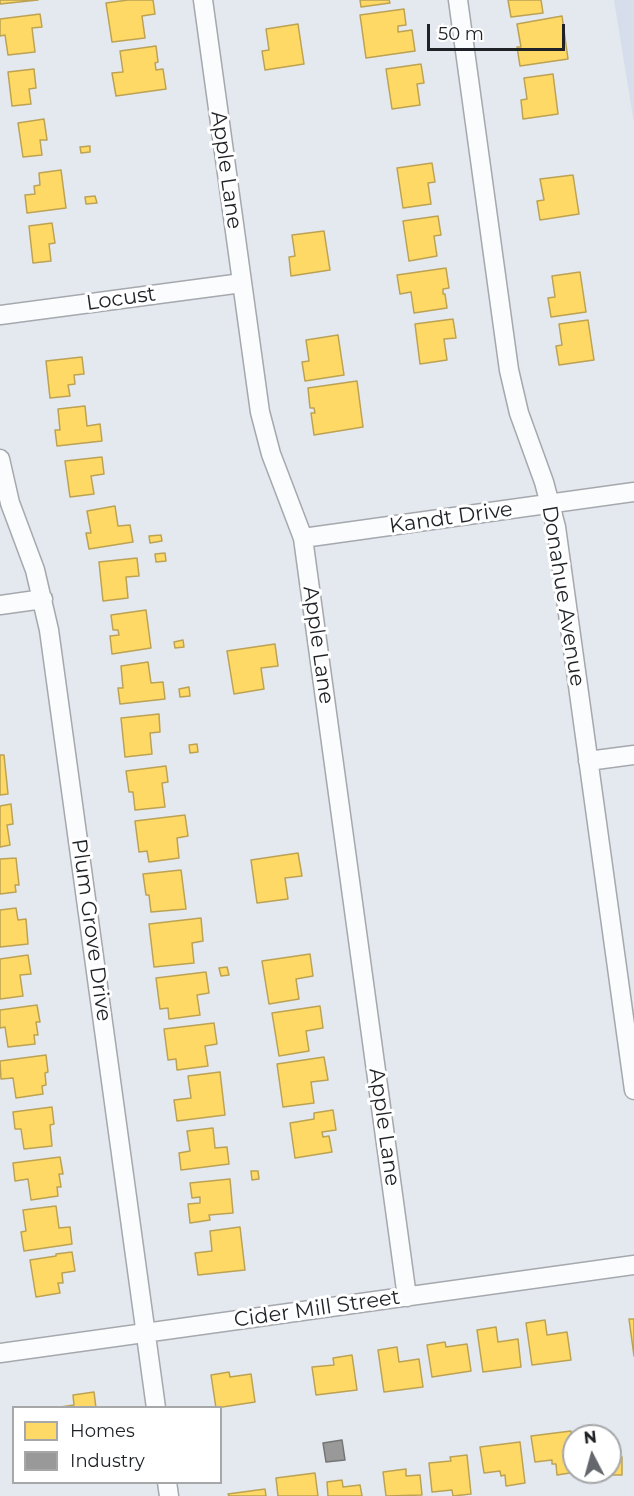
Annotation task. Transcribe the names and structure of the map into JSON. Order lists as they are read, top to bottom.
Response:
{
  "streets": {
    "street": [
      "Apple Lane",
      "Locust",
      "Kandt Drive",
      "Donahue Avenue",
      "Plum Grove Drive",
      "Cider Mill Street"
    ]
  },
  "crossings": [
    ["Apple Lane", "Locust"],
    ["Apple Lane", "Kandt Drive"],
    ["Apple Lane", "Cider Mill Street"],
    ["Kandt Drive", "Donahue Avenue"],
    ["Plum Grove Drive", "Cider Mill Street"]
  ],
  "legend": ["Homes", "Industry"],
  "scale_bar": "50 m",
  "north": "top"
}
